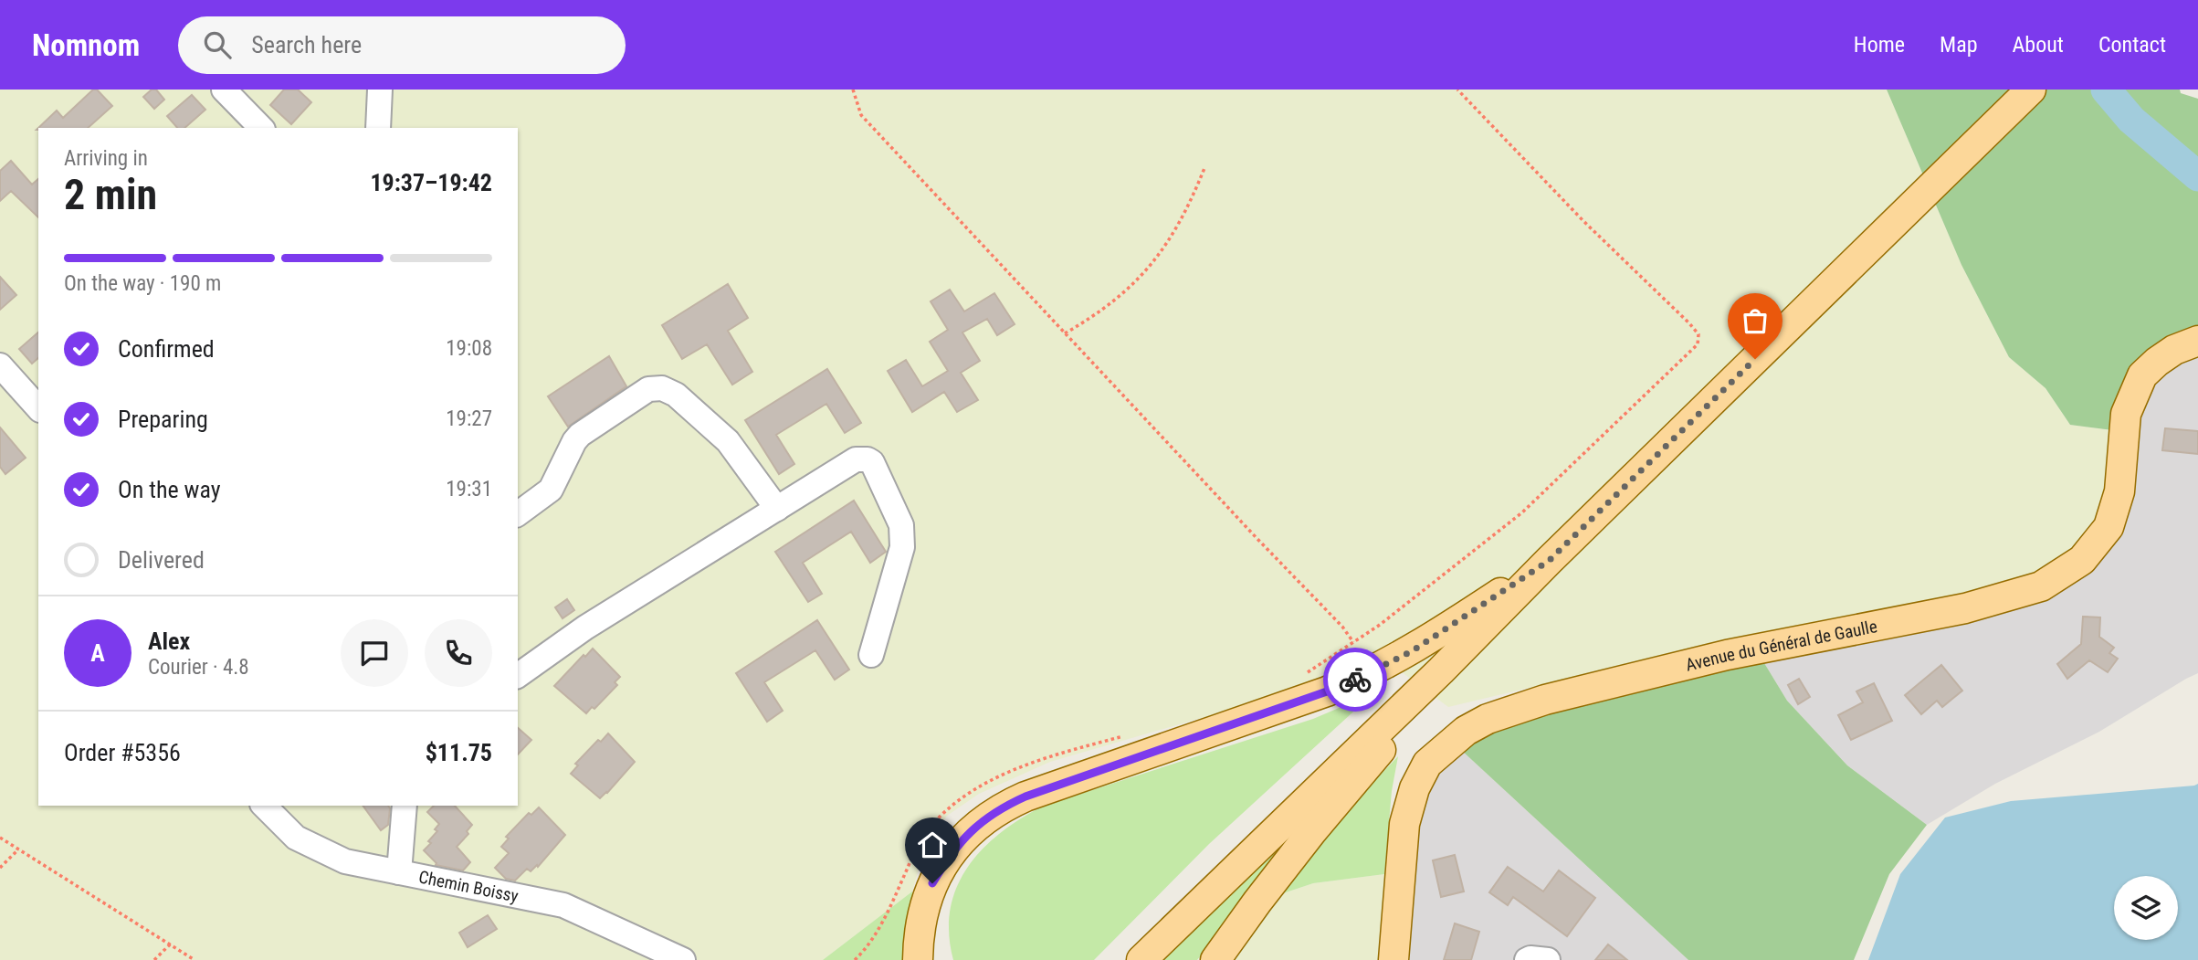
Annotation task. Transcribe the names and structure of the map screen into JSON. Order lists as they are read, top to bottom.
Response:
{
  "streets": {
    "main road": ["Avenue du Général de Gaulle"],
    "street": ["Chemin Boissy"]
  },
  "page": {
    "header": "Nomnom",
    "search": "Search here",
    "nav": [
      "Home",
      "Map",
      "About",
      "Contact"
    ],
    "heading": ["2 min", "Arriving in", "19:37–19:42"],
    "panel": [
      "Alex",
      "Courier · 4.8",
      "Order #5356",
      "$11.75"
    ],
    "bar": "On the way · 190 m",
    "list": [
      ["Confirmed", "19:08"],
      ["Preparing", "19:27"],
      ["On the way", "19:31"],
      "Delivered"
    ],
    "round": "A"
  }
}
